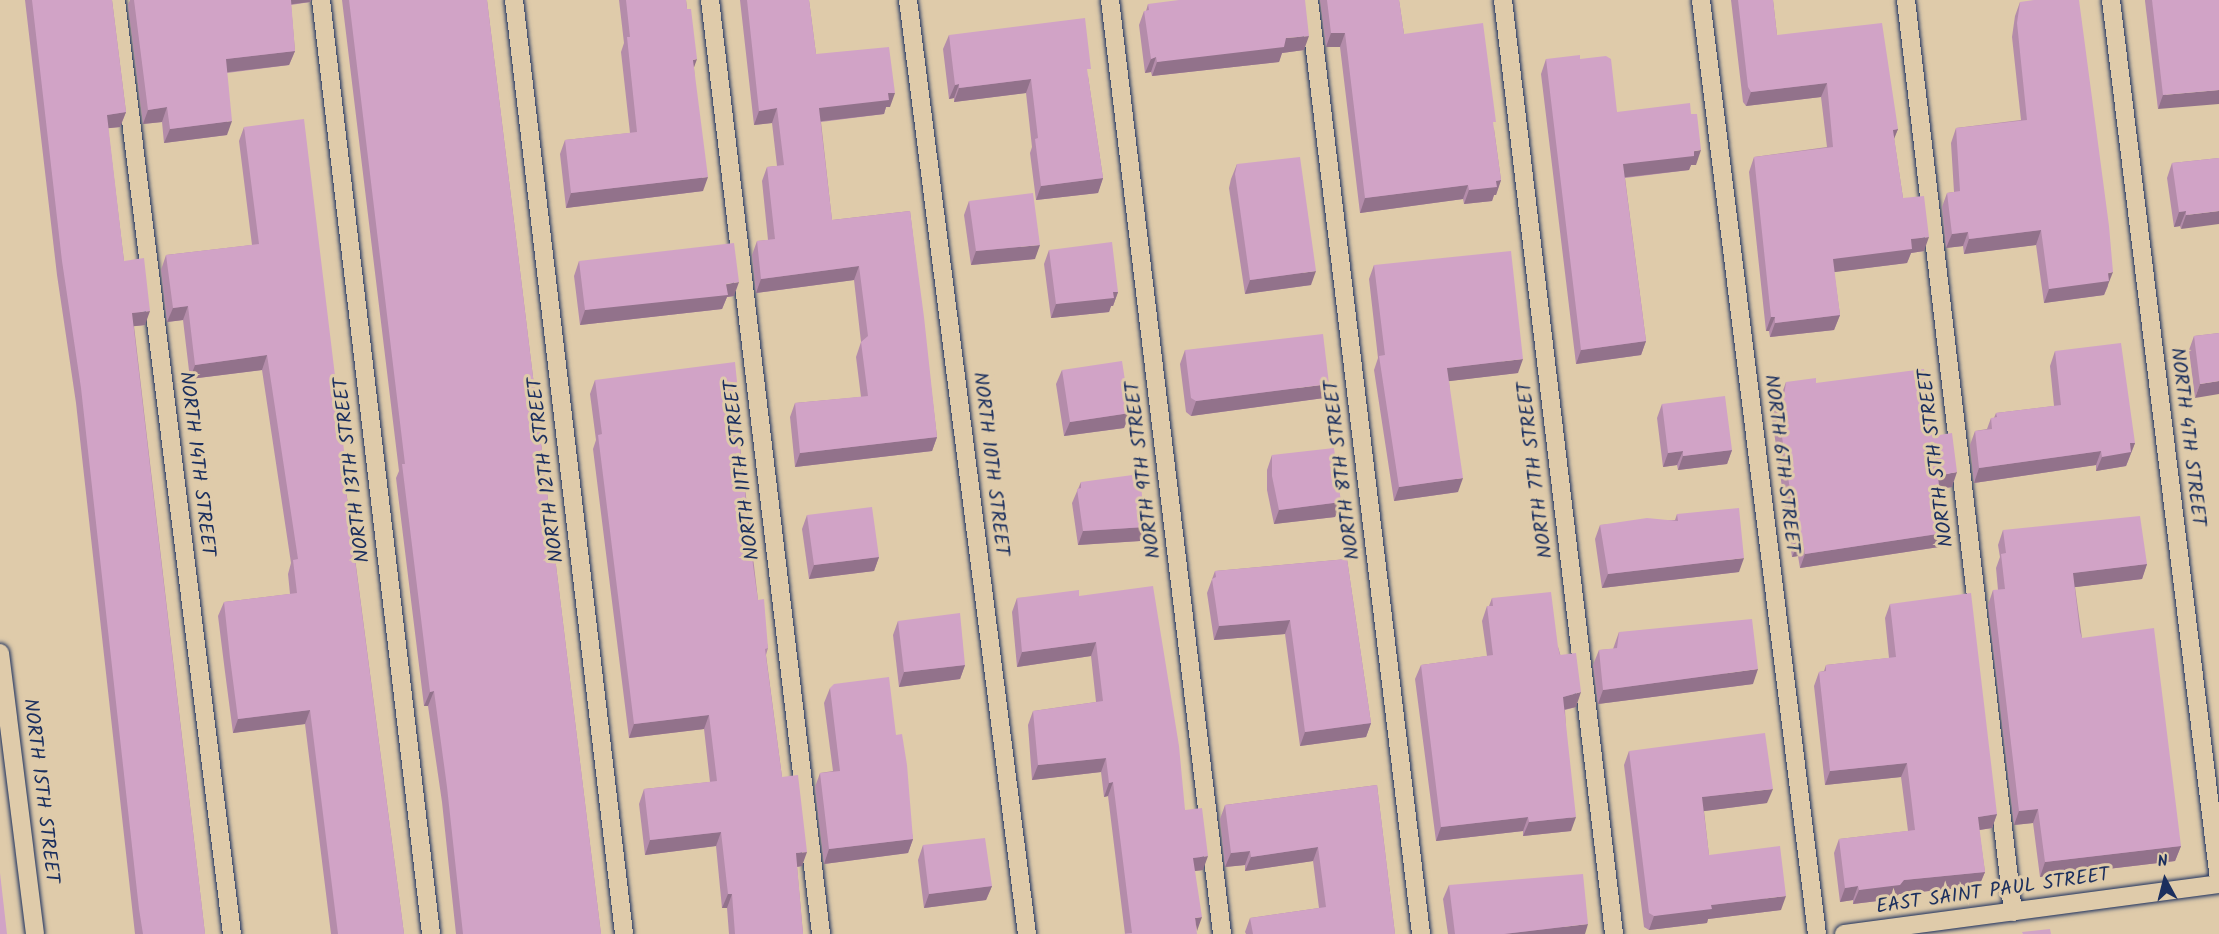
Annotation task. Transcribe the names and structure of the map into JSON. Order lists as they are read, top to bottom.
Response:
{
  "streets": {
    "lane": [
      "NORTH 4TH STREET",
      "NORTH 5TH STREET",
      "NORTH 14TH STREET",
      "NORTH 10TH STREET",
      "NORTH 6TH STREET",
      "NORTH 13TH STREET",
      "NORTH 12TH STREET",
      "NORTH 11TH STREET",
      "NORTH 9TH STREET",
      "NORTH 8TH STREET",
      "NORTH 7TH STREET",
      "NORTH 15TH STREET",
      "EAST SAINT PAUL STREET"
    ]
  },
  "crossings": [
    ["NORTH 5TH STREET", "EAST SAINT PAUL STREET"]
  ],
  "north": "top"
}
